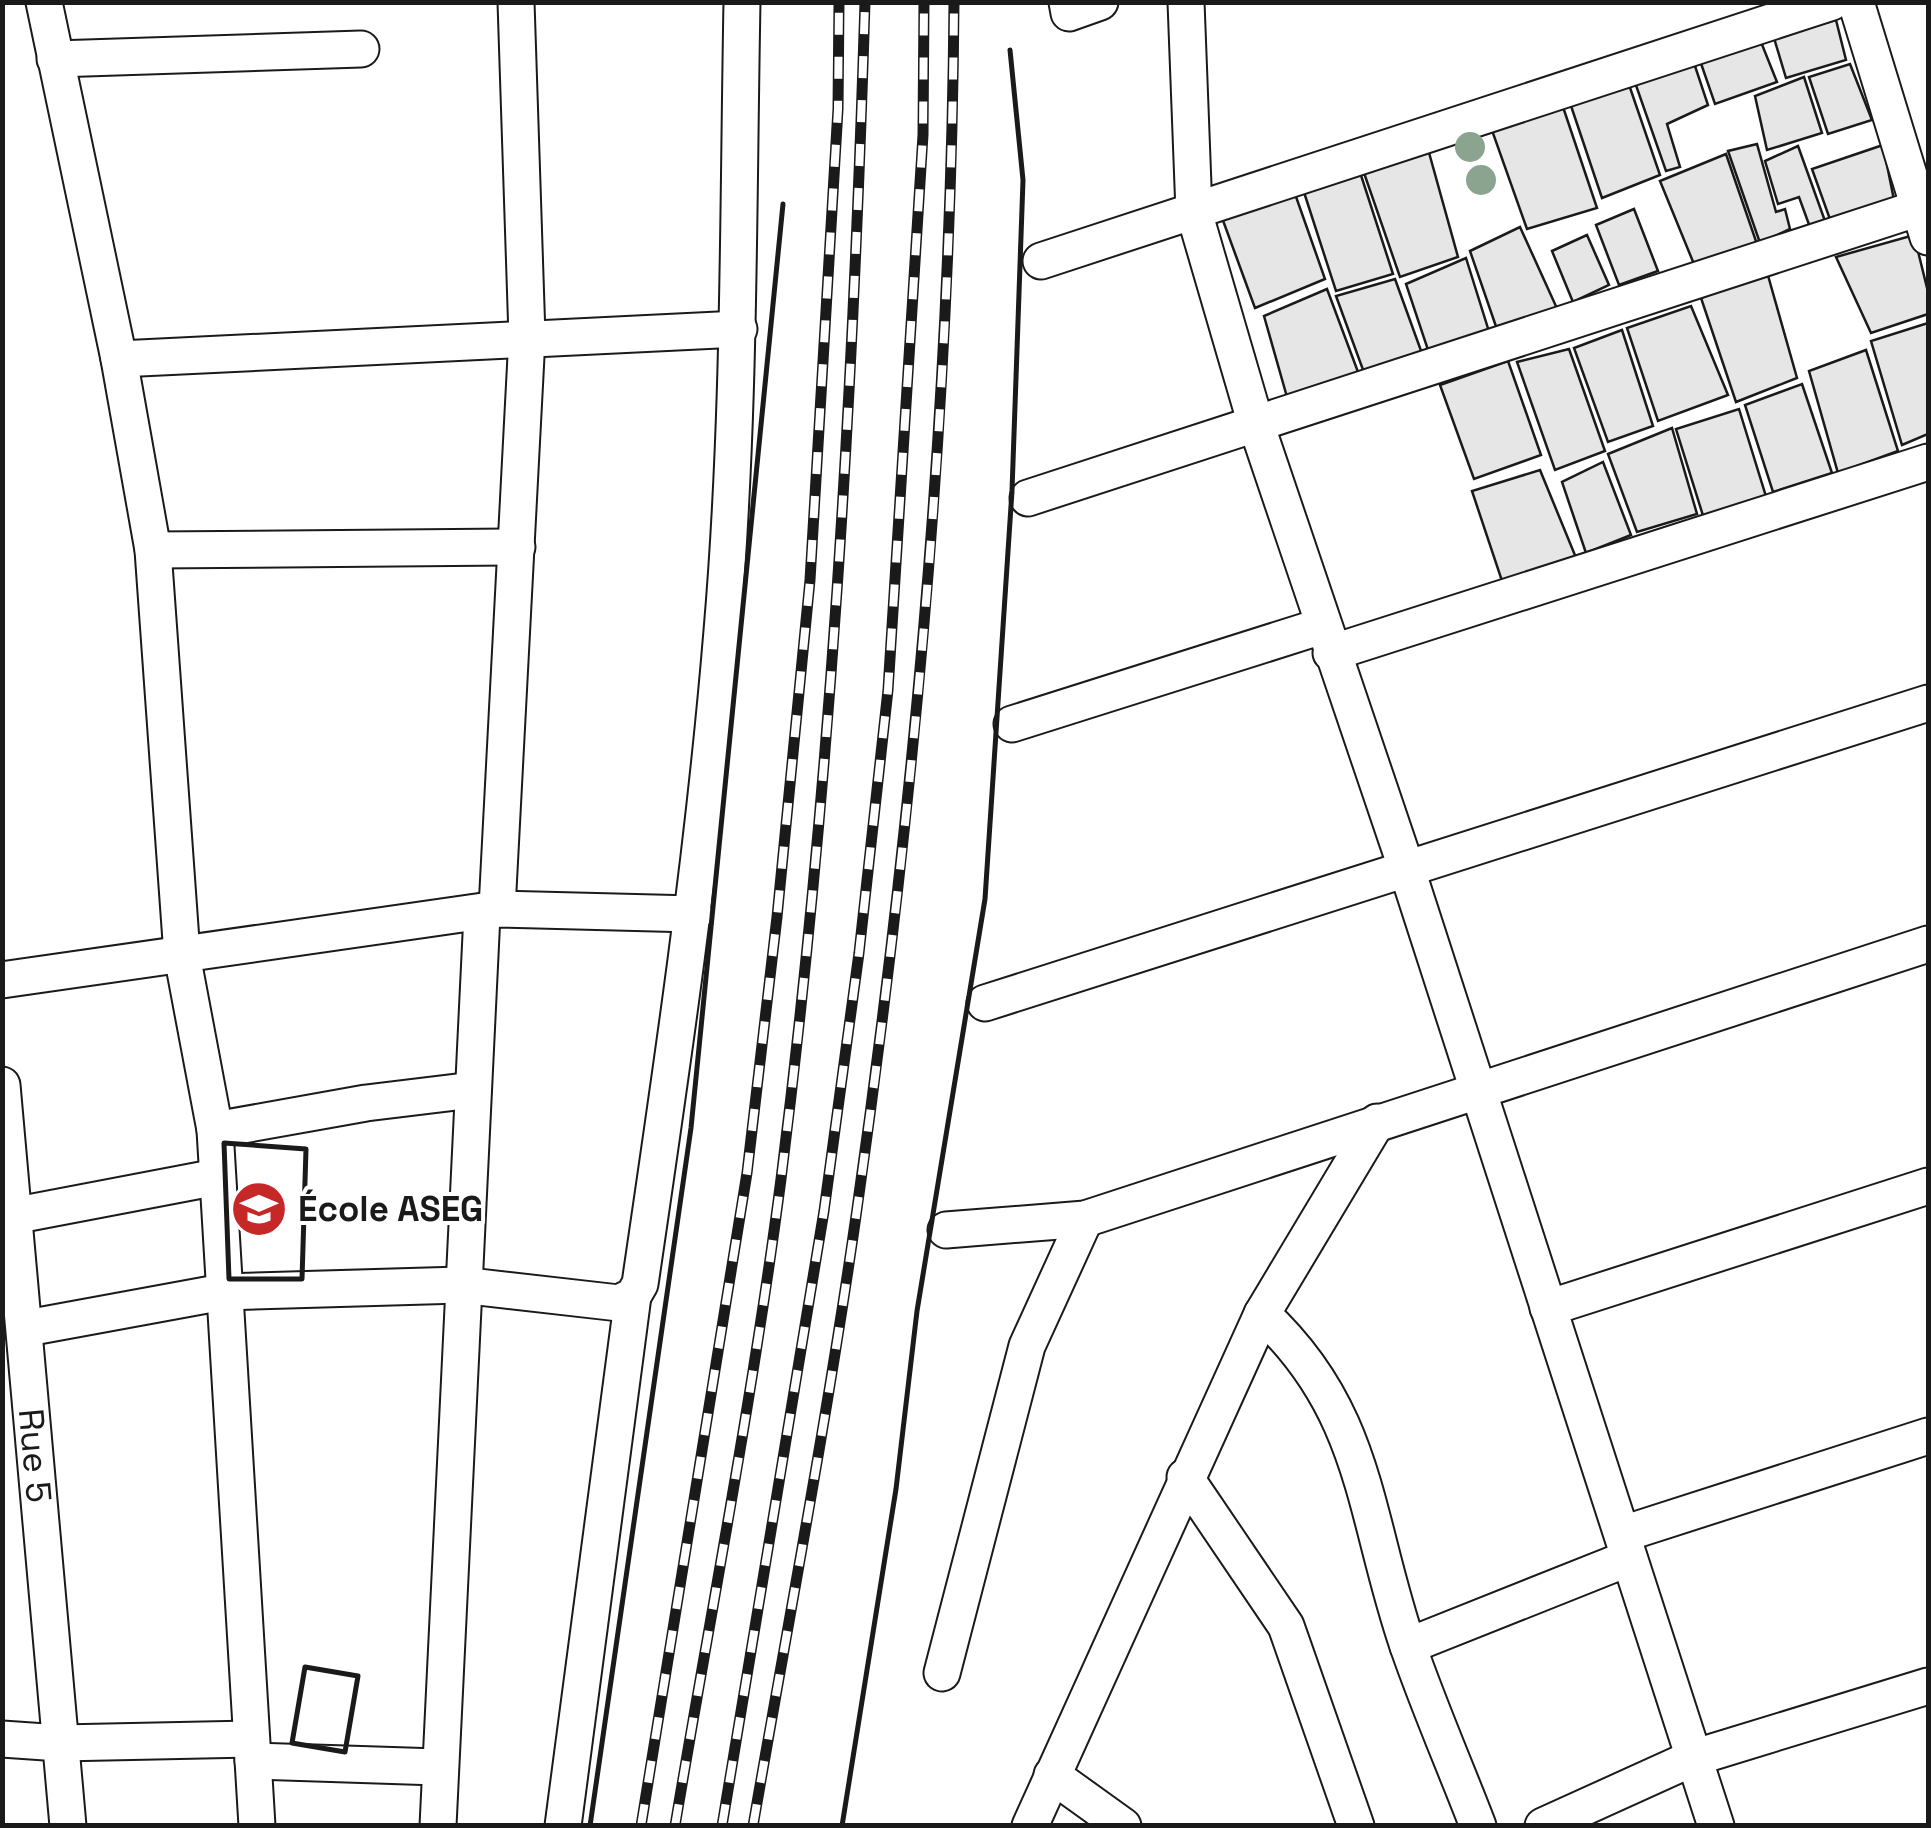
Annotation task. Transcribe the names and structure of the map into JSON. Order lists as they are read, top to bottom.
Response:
{
  "streets": {
    "street": ["Rue 5"]
  },
  "places": {
    "school or university": ["École ASEG"]
  }
}
